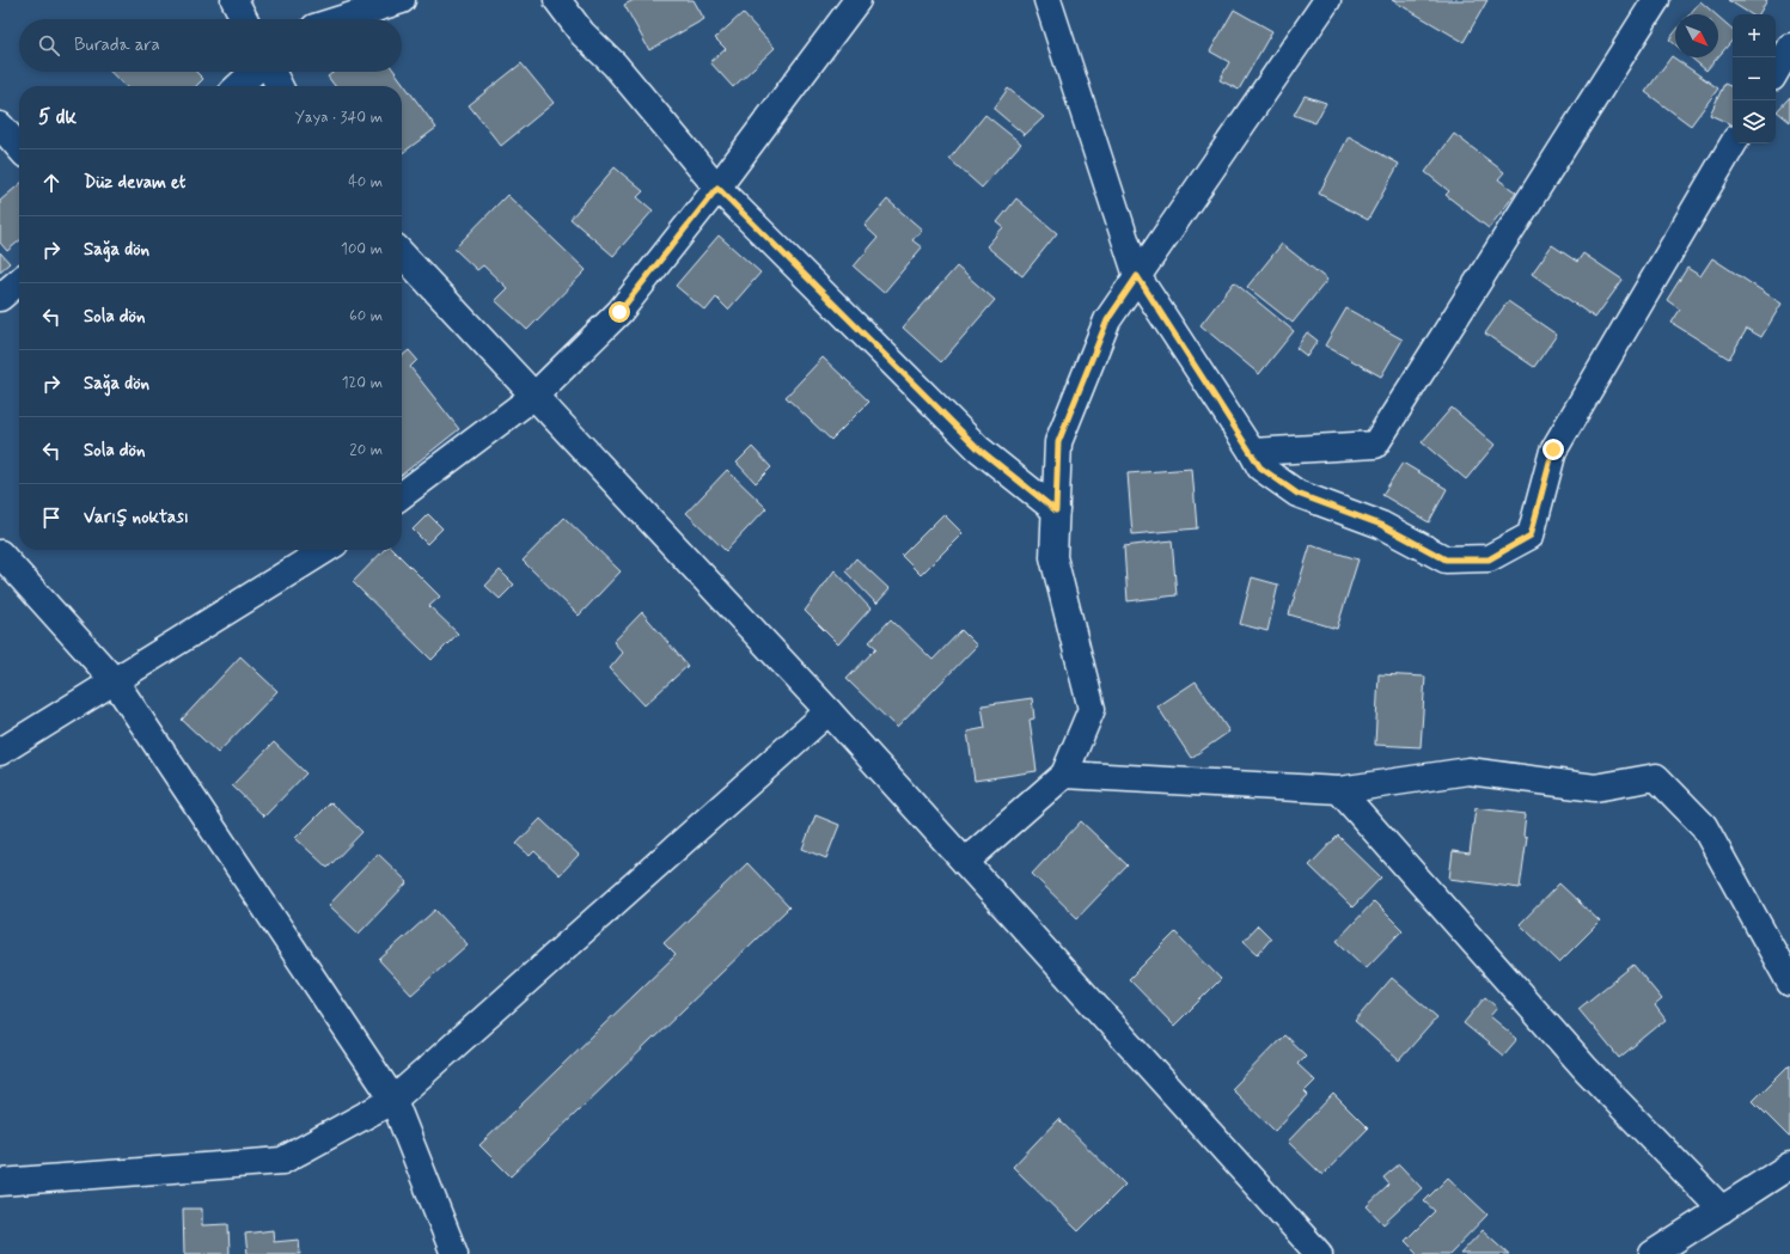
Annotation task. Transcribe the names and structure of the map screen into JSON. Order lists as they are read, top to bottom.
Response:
{
  "north": "bottom right",
  "page": {
    "map_buttons": ["+", "−"],
    "search": "Burada ara",
    "heading": ["5 dk", "Yaya · 340 m"],
    "list": [
      ["Düz devam et", "40 m"],
      ["Sağa dön", "100 m"],
      ["Sola dön", "60 m"],
      ["Sağa dön", "120 m"],
      ["Sola dön", "20 m"],
      "Varış noktası"
    ]
  }
}
